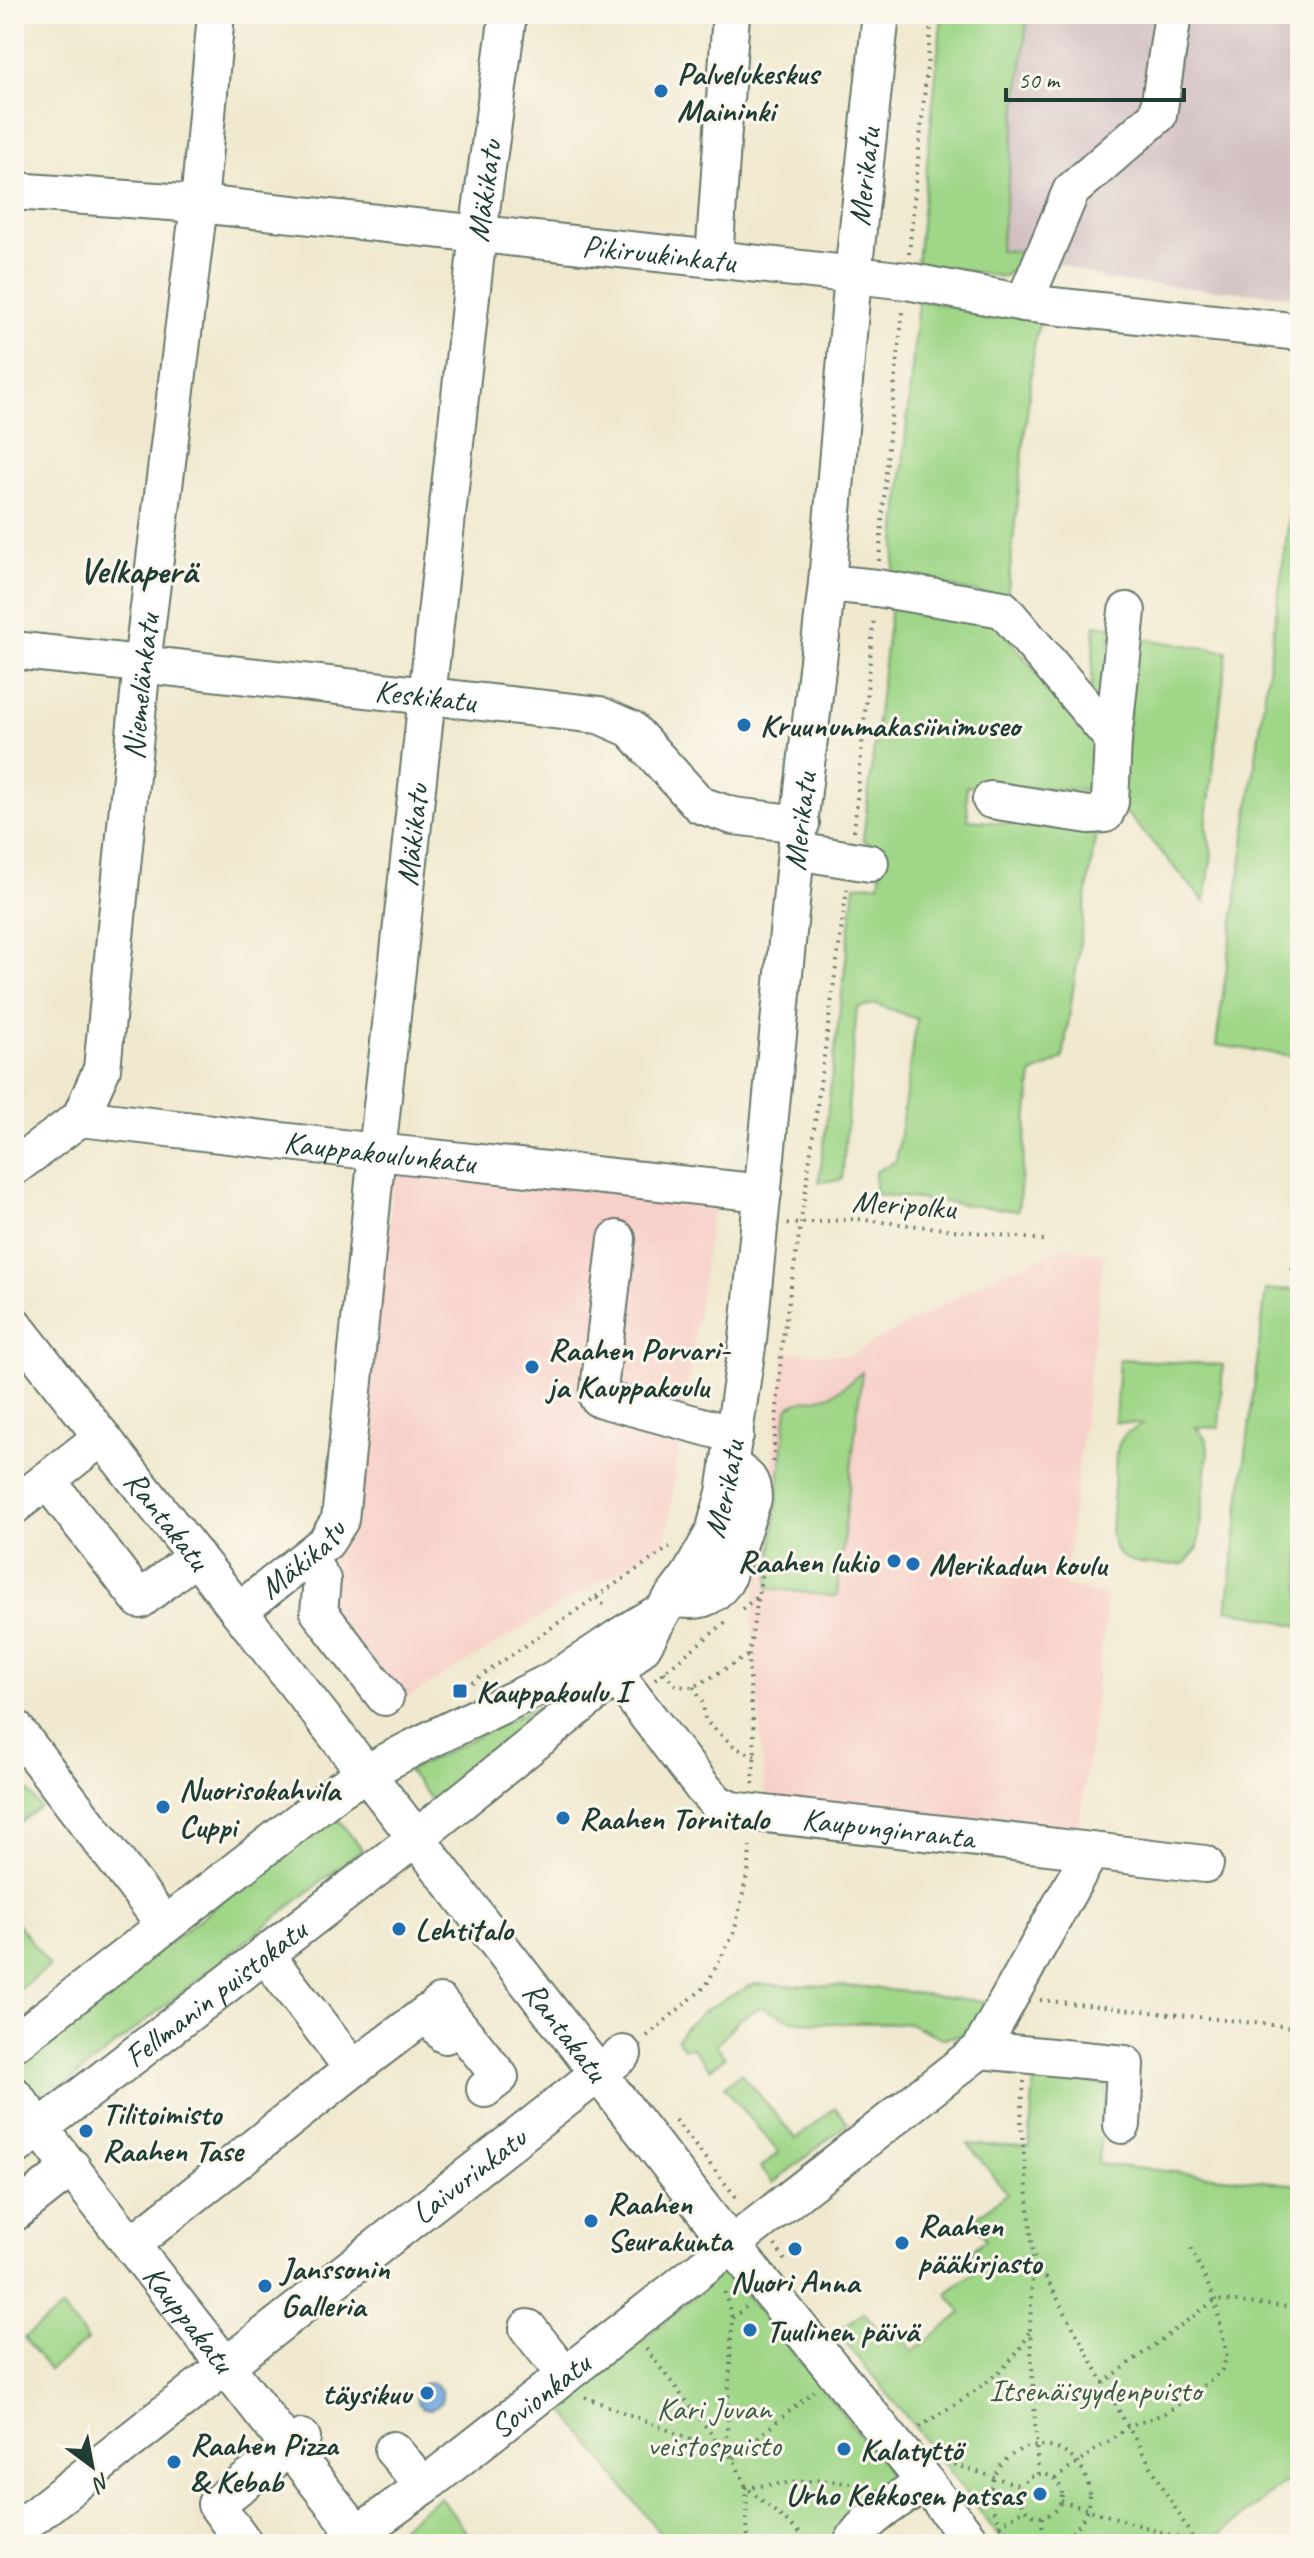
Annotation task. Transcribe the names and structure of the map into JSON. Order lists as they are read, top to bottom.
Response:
{
  "streets": {
    "street": [
      "Merikatu",
      "Mäkikatu",
      "Pikiruukinkatu",
      "Niemelänkatu",
      "Keskikatu",
      "Kauppakoulunkatu",
      "Rantakatu",
      "Kaupunginranta",
      "Fellmanin puistokatu",
      "Laivurinkatu",
      "Kauppakatu",
      "Sovionkatu"
    ],
    "path": ["Meripolku"]
  },
  "crossings": [
    ["Merikatu", "Pikiruukinkatu"],
    ["Merikatu", "Keskikatu"],
    ["Merikatu", "Kauppakoulunkatu"],
    ["Merikatu", "Meripolku"],
    ["Merikatu", "Rantakatu"],
    ["Merikatu", "Kaupunginranta"],
    ["Merikatu", "Fellmanin puistokatu"],
    ["Mäkikatu", "Pikiruukinkatu"],
    ["Mäkikatu", "Keskikatu"],
    ["Mäkikatu", "Kauppakoulunkatu"],
    ["Mäkikatu", "Rantakatu"],
    ["Pikiruukinkatu", "Niemelänkatu"],
    ["Niemelänkatu", "Keskikatu"],
    ["Niemelänkatu", "Kauppakoulunkatu"],
    ["Kauppakoulunkatu", "Meripolku"],
    ["Rantakatu", "Fellmanin puistokatu"],
    ["Rantakatu", "Laivurinkatu"],
    ["Rantakatu", "Sovionkatu"],
    ["Fellmanin puistokatu", "Kauppakatu"],
    ["Laivurinkatu", "Kauppakatu"],
    ["Kauppakatu", "Sovionkatu"]
  ],
  "districts": ["Velkaperä"],
  "parks": ["Itsenäisyydenpuisto", "Kari Juvan veistospuisto"],
  "places": {
    "other": [
      "Palvelukeskus Maininki",
      "Kruununmakasiinimuseo",
      "Raahen Porvari- ja Kauppakoulu",
      "Raahen lukio",
      "Merikadun koulu",
      "Nuorisokahvila Cuppi",
      "Raahen Tornitalo",
      "Lehtitalo",
      "Tilitoimisto Raahen Tase",
      "Raahen Seurakunta",
      "Raahen pääkirjasto",
      "Nuori Anna",
      "Janssonin Galleria",
      "Tuulinen päivä",
      "täysikuu",
      "Kalatyttö",
      "Raahen Pizza & Kebab",
      "Urho Kekkosen patsas"
    ],
    "transit": ["Kauppakoulu I"]
  },
  "scale_bar": "50 m",
  "north": "bottom right"
}
